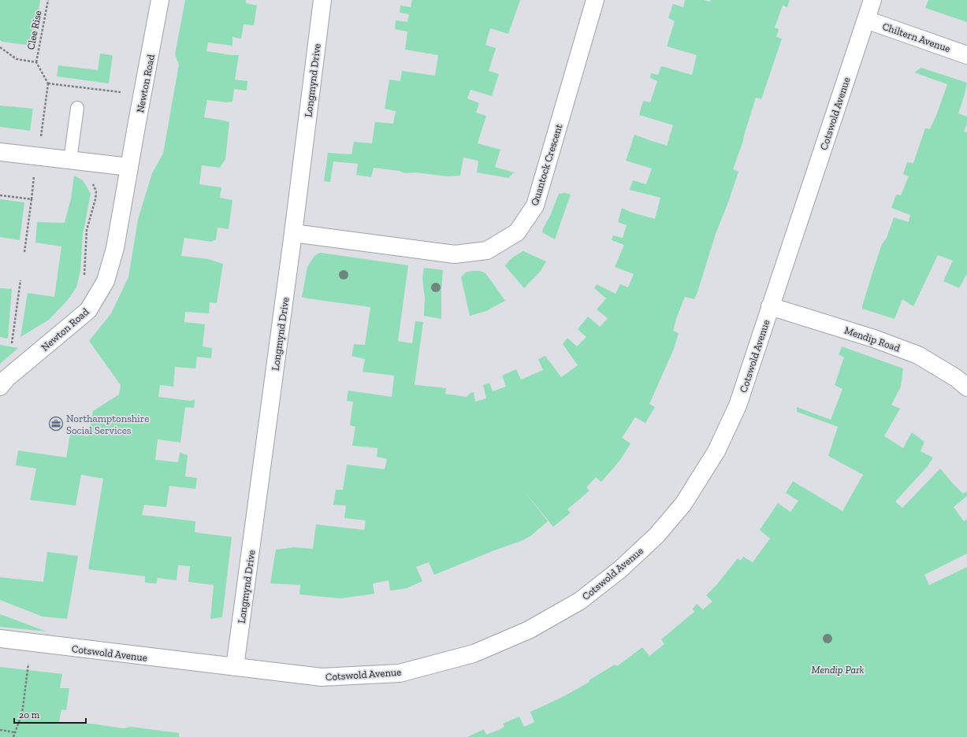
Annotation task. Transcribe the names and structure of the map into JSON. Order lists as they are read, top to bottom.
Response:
{
  "streets": {
    "street": [
      "Chiltern Avenue",
      "Longmynd Drive",
      "Newton Road",
      "Cotswold Avenue",
      "Quantock Crescent",
      "Mendip Road"
    ],
    "path": ["Clee Rise"]
  },
  "crossings": [
    ["Chiltern Avenue", "Cotswold Avenue"],
    ["Longmynd Drive", "Cotswold Avenue"],
    ["Longmynd Drive", "Quantock Crescent"],
    ["Cotswold Avenue", "Mendip Road"]
  ],
  "parks": ["Mendip Park"],
  "places": {
    "office": ["Northamptonshire Social Services"]
  },
  "scale_bar": "20 m"
}
